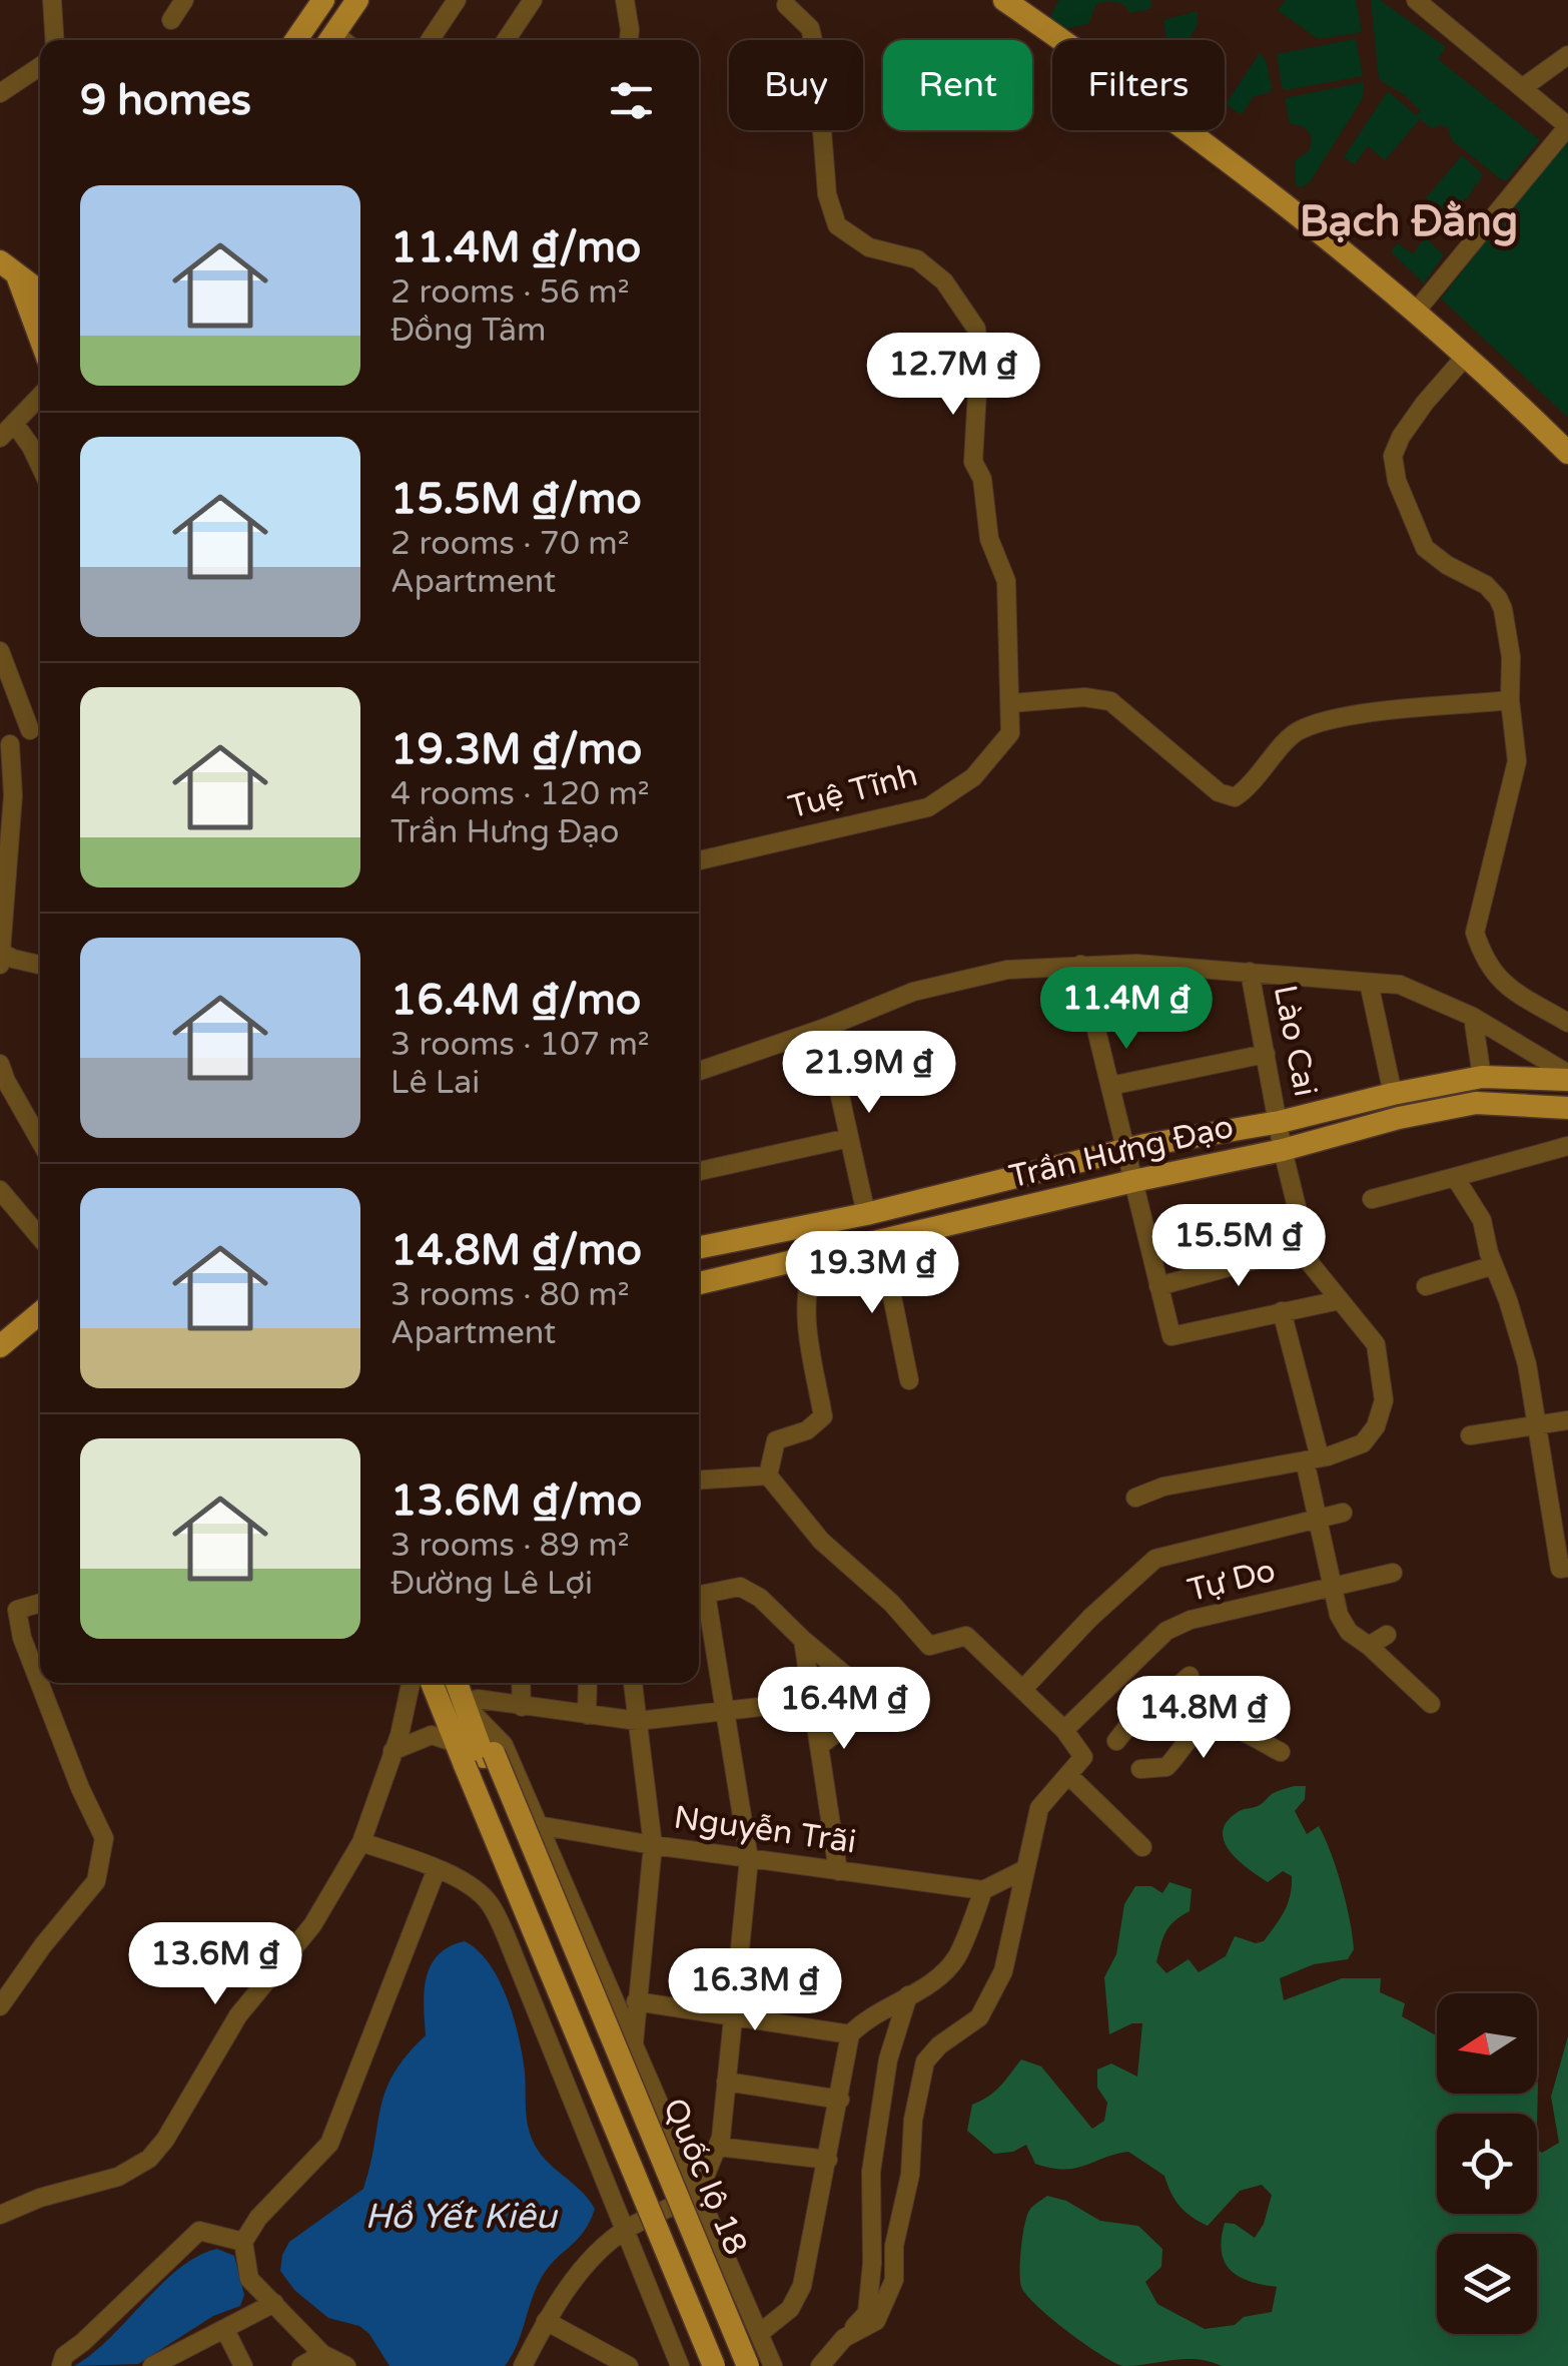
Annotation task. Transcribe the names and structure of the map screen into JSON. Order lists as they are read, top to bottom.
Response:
{
  "streets": {
    "main road": ["Trần Hưng Đạo", "Quốc lộ 18"],
    "street": [
      "Tuệ Tĩnh",
      "Lào Cai",
      "Tự Do",
      "Nguyễn Trãi"
    ]
  },
  "crossings": [
    ["Lào Cai", "Trần Hưng Đạo"]
  ],
  "districts": ["Bạch Đằng"],
  "water": ["Hồ Yết Kiêu"],
  "north": "left",
  "page": {
    "chip": ["Buy", "Rent", "Filters"],
    "heading": "9 homes",
    "list": [
      {
        "name": "11.4M ₫/mo",
        "note": "2 rooms · 56 m² · Đồng Tâm"
      },
      {
        "name": "15.5M ₫/mo",
        "note": "2 rooms · 70 m² · Apartment"
      },
      {
        "name": "19.3M ₫/mo",
        "note": "4 rooms · 120 m² · Trần Hưng Đạo"
      },
      {
        "name": "16.4M ₫/mo",
        "note": "3 rooms · 107 m² · Lê Lai"
      },
      {
        "name": "14.8M ₫/mo",
        "note": "3 rooms · 80 m² · Apartment"
      },
      {
        "name": "13.6M ₫/mo",
        "note": "3 rooms · 89 m² · Đường Lê Lợi"
      }
    ],
    "price": [
      "12.7M ₫",
      "11.4M ₫",
      "21.9M ₫",
      "15.5M ₫",
      "19.3M ₫",
      "16.4M ₫",
      "14.8M ₫",
      "13.6M ₫",
      "16.3M ₫"
    ]
  }
}
